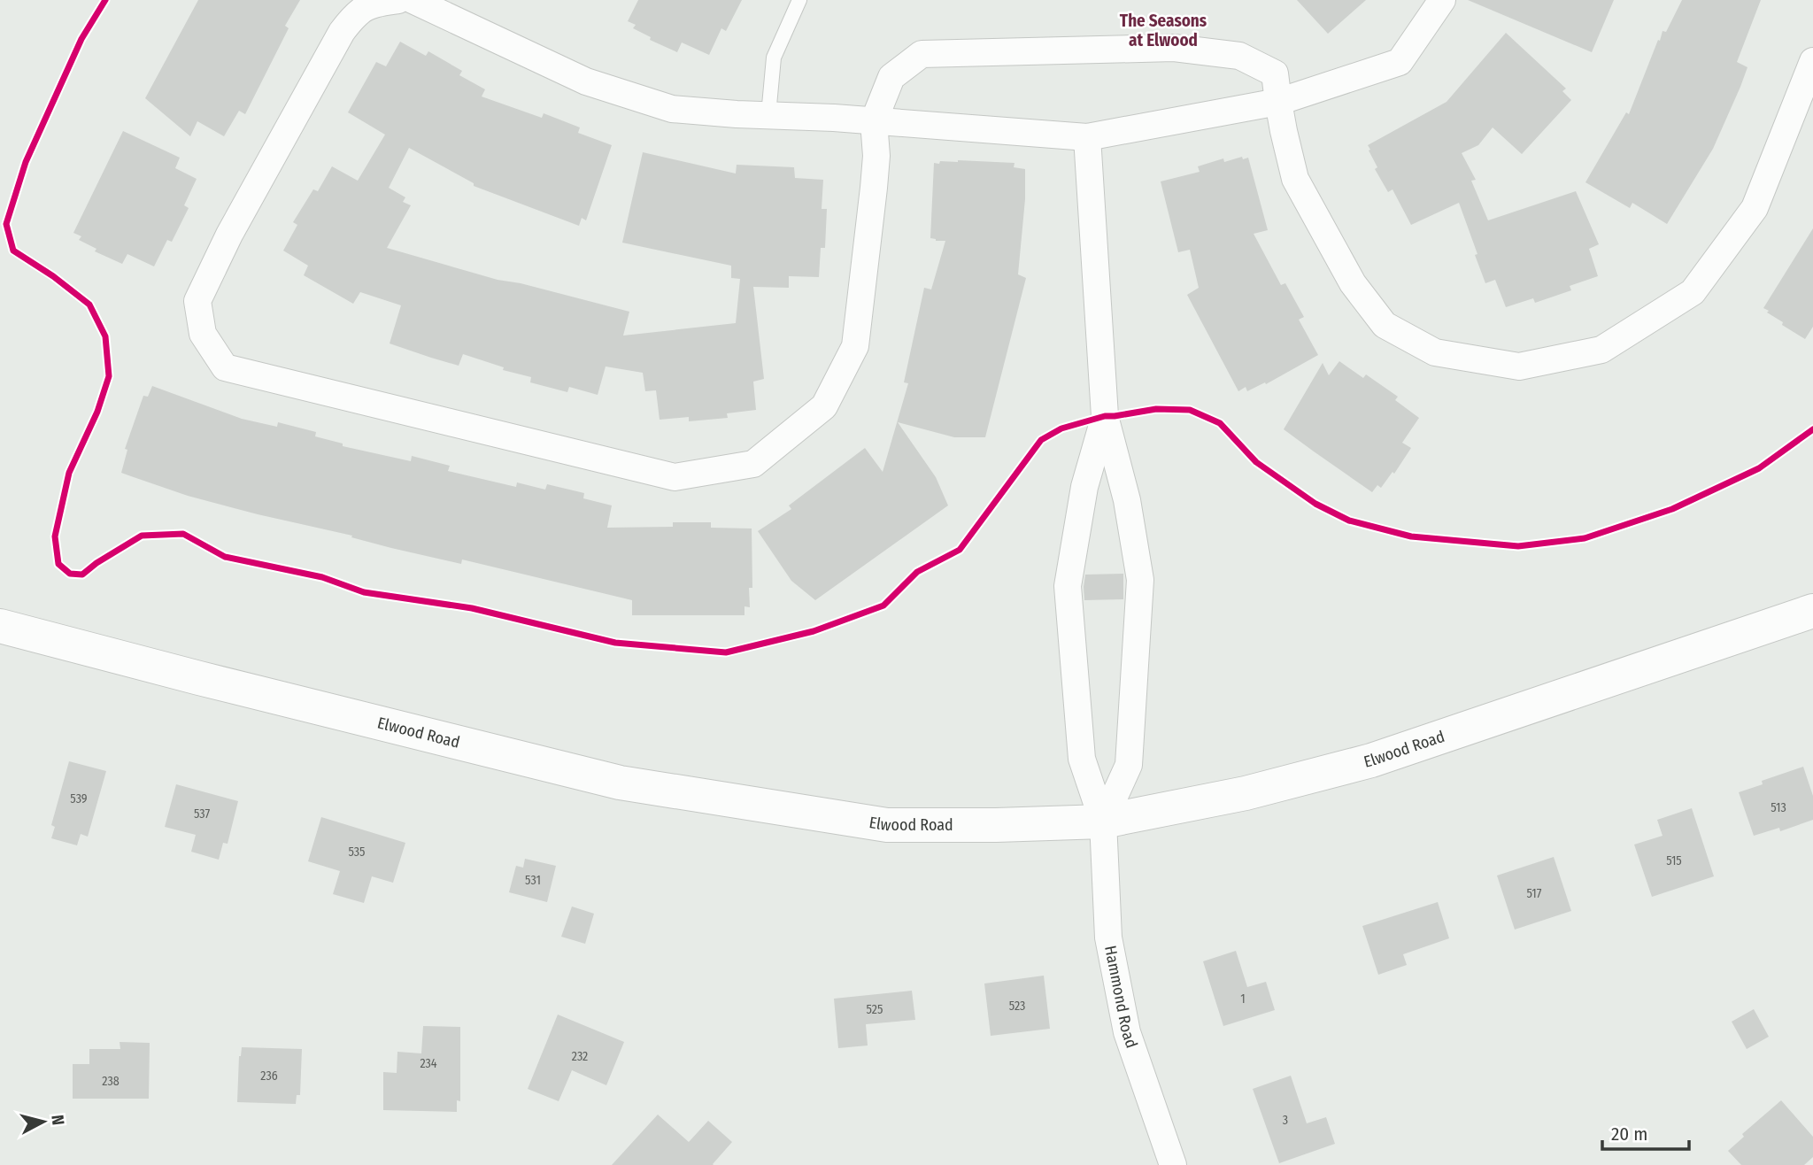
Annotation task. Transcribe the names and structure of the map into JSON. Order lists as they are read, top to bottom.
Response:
{
  "streets": {
    "main road": ["Elwood Road"],
    "street": ["Hammond Road"]
  },
  "crossings": [
    ["Elwood Road", "Hammond Road"]
  ],
  "districts": ["The Seasons at Elwood"],
  "house_numbers": [
    "539",
    "513",
    "537",
    "535",
    "515",
    "531",
    "517",
    "1",
    "523",
    "525",
    "232",
    "234",
    "236",
    "238",
    "3"
  ],
  "scale_bar": "20 m",
  "north": "right"
}
